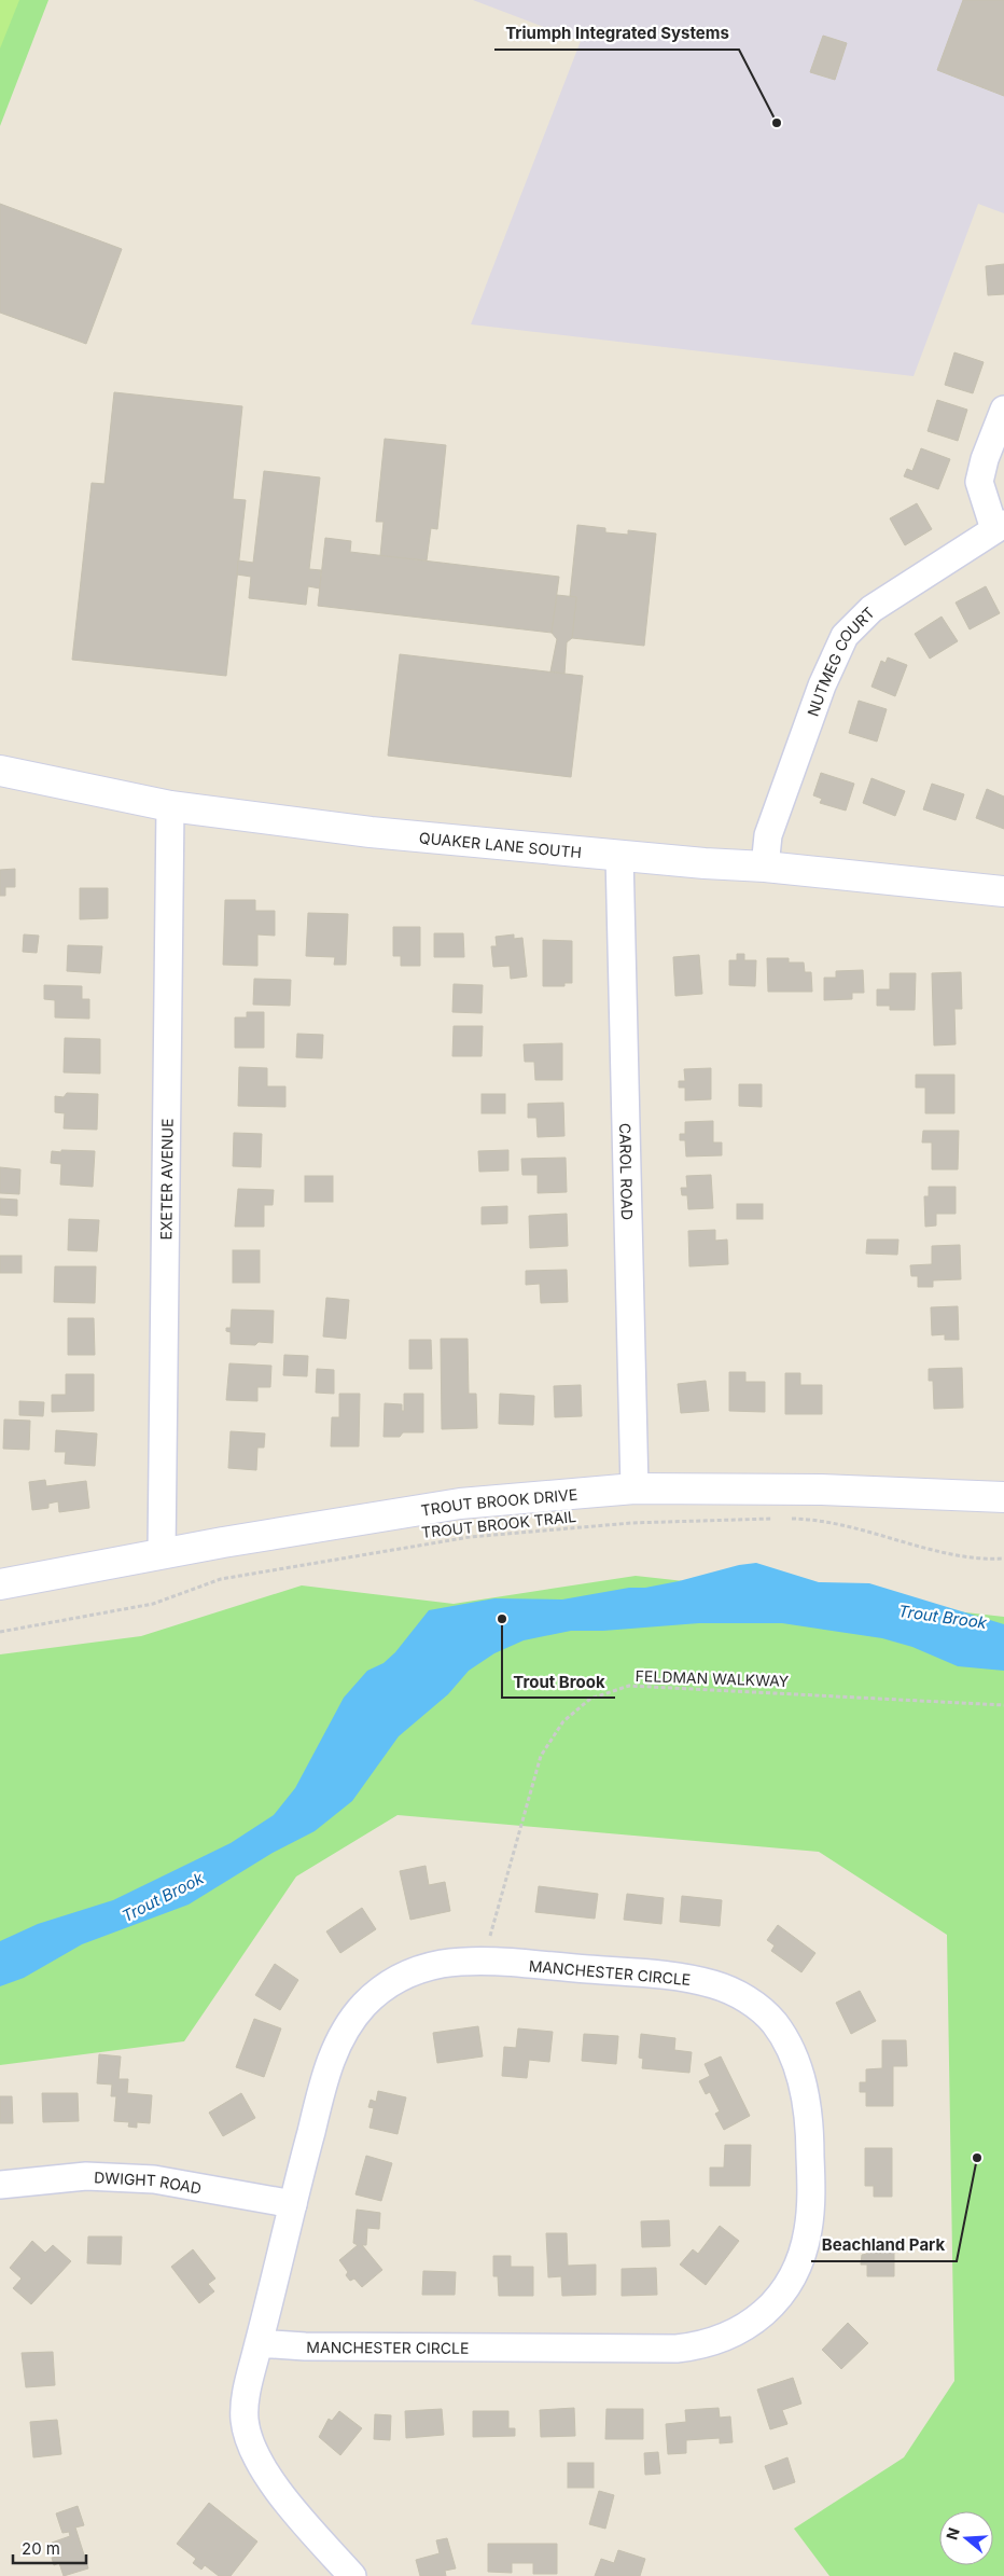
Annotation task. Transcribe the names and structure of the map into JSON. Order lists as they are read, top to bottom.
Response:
{
  "streets": {
    "main road": ["QUAKER LANE SOUTH", "TROUT BROOK DRIVE"],
    "street": [
      "NUTMEG COURT",
      "CAROL ROAD",
      "EXETER AVENUE",
      "MANCHESTER CIRCLE",
      "DWIGHT ROAD"
    ],
    "path": ["TROUT BROOK TRAIL", "FELDMAN WALKWAY"]
  },
  "crossings": [
    ["NUTMEG COURT", "QUAKER LANE SOUTH"],
    ["QUAKER LANE SOUTH", "CAROL ROAD"],
    ["QUAKER LANE SOUTH", "EXETER AVENUE"],
    ["CAROL ROAD", "TROUT BROOK DRIVE"],
    ["EXETER AVENUE", "TROUT BROOK DRIVE"],
    ["MANCHESTER CIRCLE", "DWIGHT ROAD"]
  ],
  "water": ["Trout Brook"],
  "places": ["Triumph Integrated Systems", "Trout Brook", "Beachland Park"],
  "scale_bar": "20 m",
  "north": "left"
}
